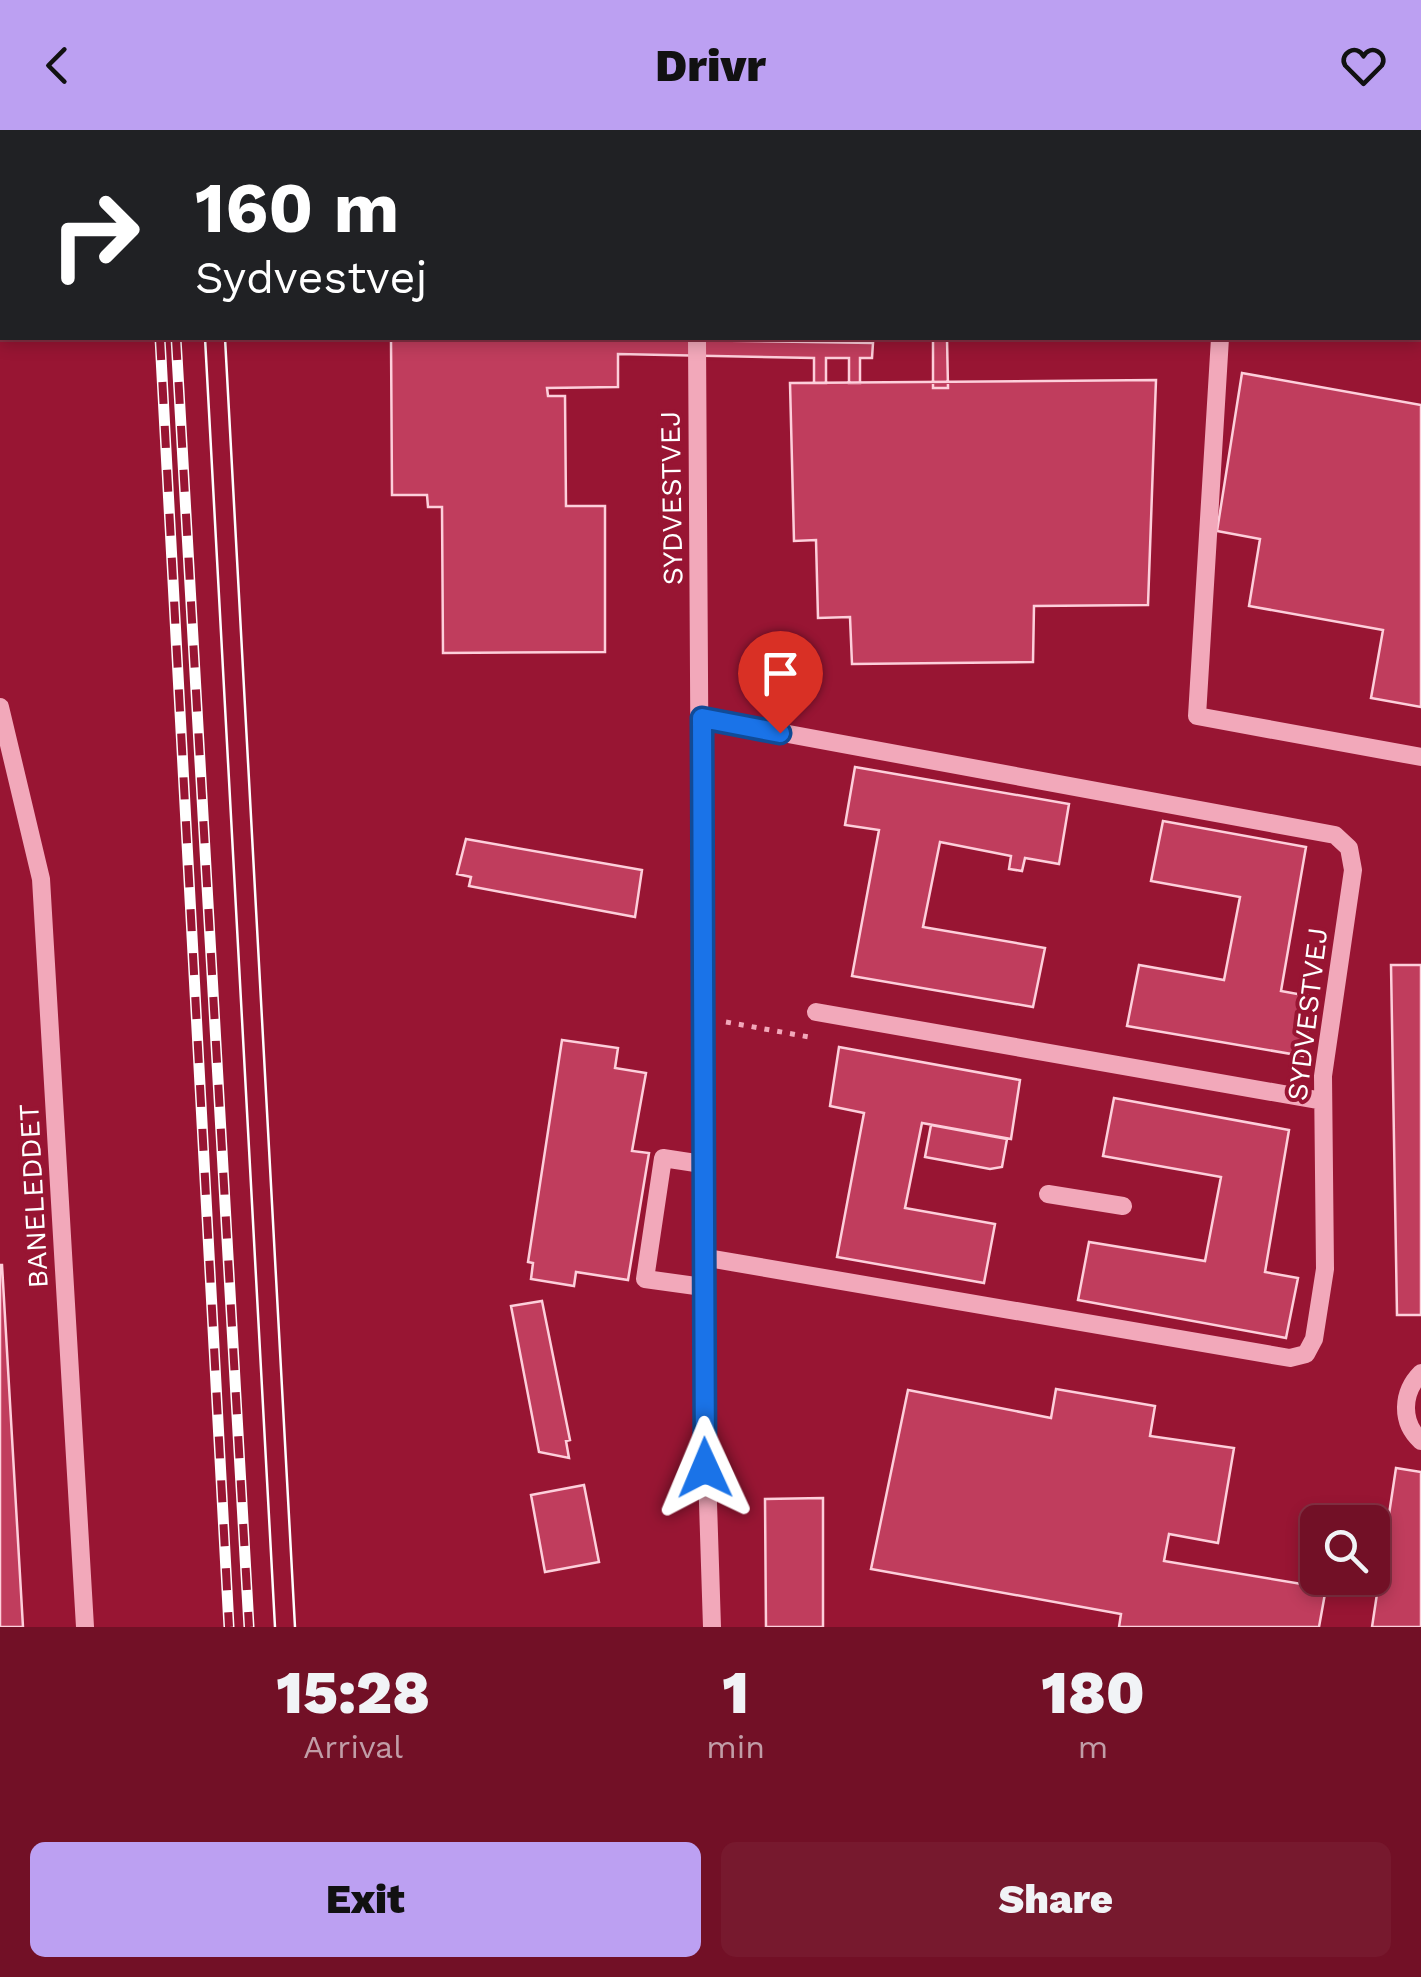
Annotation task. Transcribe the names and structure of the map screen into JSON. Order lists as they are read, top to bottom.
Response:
{
  "streets": {
    "street": ["SYDVESTVEJ", "BANELEDDET"]
  },
  "page": {
    "header": "Drivr",
    "turn": ["160 m", "Sydvestvej"],
    "eta": [
      "15:28",
      "Arrival",
      "1",
      "min",
      "180",
      "m"
    ],
    "buttons": ["Exit", "Share"]
  }
}
